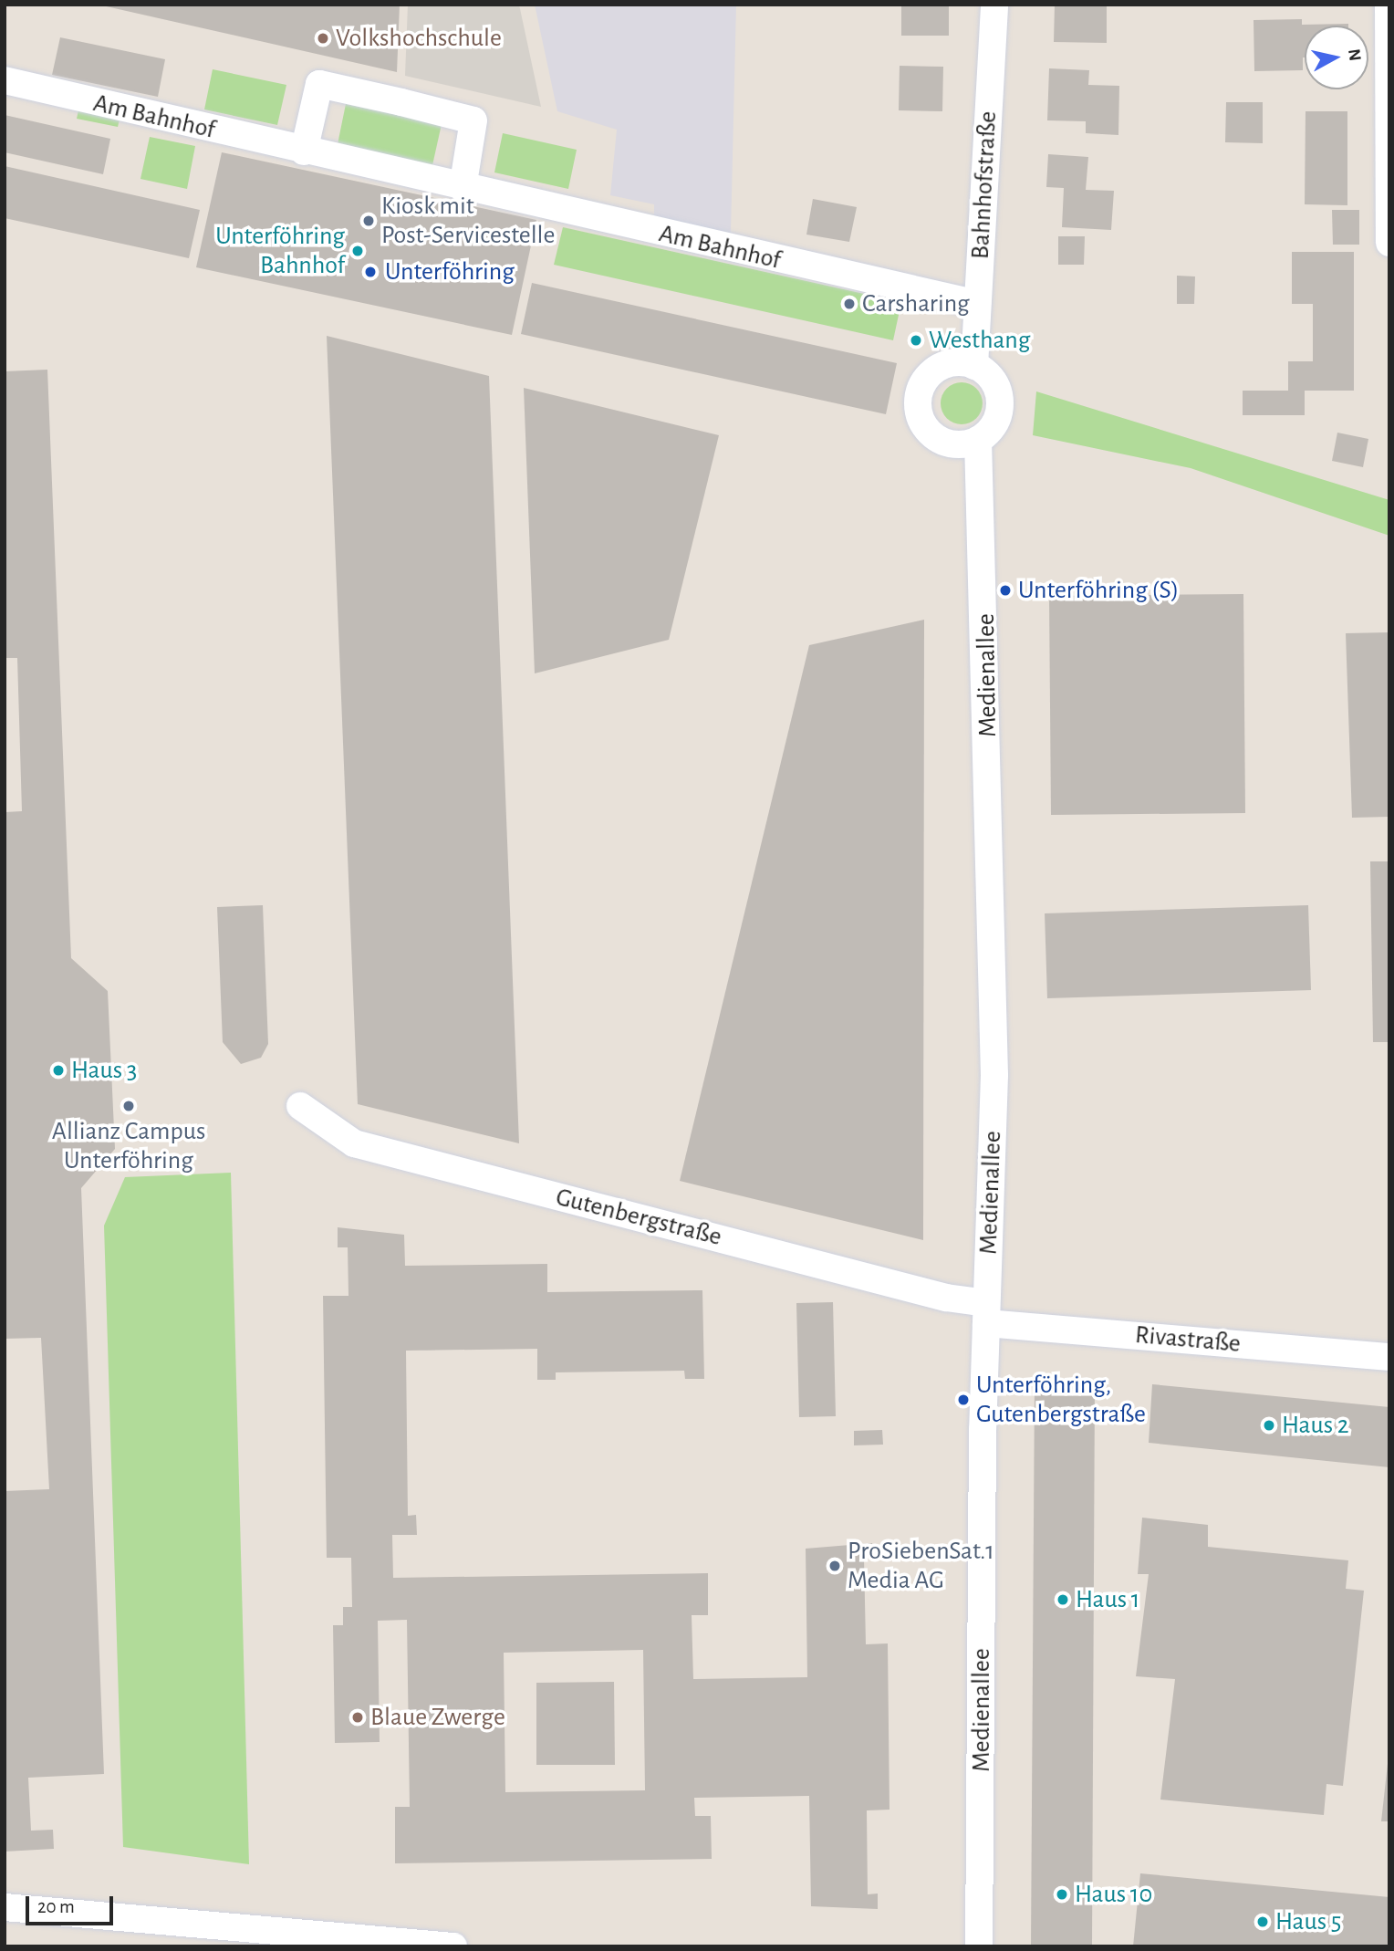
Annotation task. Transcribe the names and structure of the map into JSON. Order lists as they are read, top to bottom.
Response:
{
  "streets": {
    "street": [
      "Am Bahnhof",
      "Bahnhofstraße",
      "Medienallee",
      "Gutenbergstraße",
      "Rivastraße"
    ]
  },
  "crossings": [
    ["Am Bahnhof", "Bahnhofstraße"],
    ["Bahnhofstraße", "Medienallee"],
    ["Medienallee", "Gutenbergstraße"],
    ["Medienallee", "Rivastraße"],
    ["Gutenbergstraße", "Rivastraße"]
  ],
  "places": [
    "Volkshochschule",
    "Kiosk mit Post-Servicestelle",
    "Unterföhring Bahnhof",
    "Unterföhring",
    "Carsharing",
    "Westhang",
    "Unterföhring (S)",
    "Haus 3",
    "Allianz Campus Unterföhring",
    "Unterföhring, Gutenbergstraße",
    "Haus 2",
    "ProSiebenSat.1 Media AG",
    "Haus 1",
    "Blaue Zwerge",
    "Haus 10",
    "Haus 5"
  ],
  "scale_bar": "20 m",
  "north": "right"
}
